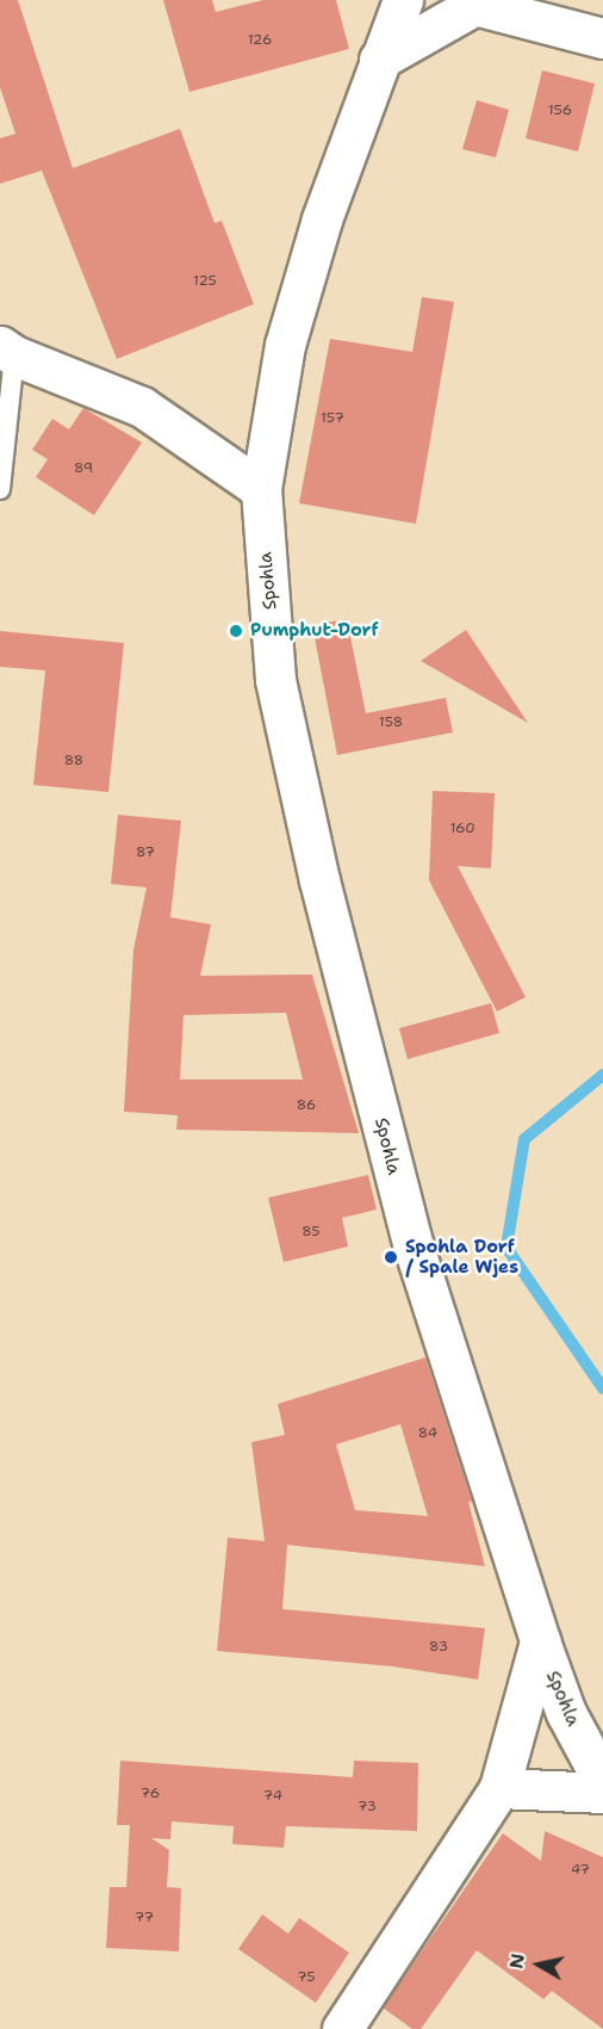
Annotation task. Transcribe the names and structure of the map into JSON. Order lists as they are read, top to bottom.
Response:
{
  "streets": {
    "street": ["Spohla"]
  },
  "places": ["Pumphut-Dorf", "Spohla Dorf / Spale Wjes"],
  "house_numbers": [
    "126",
    "156",
    "125",
    "157",
    "89",
    "158",
    "88",
    "160",
    "87",
    "86",
    "85",
    "84",
    "83",
    "76",
    "74",
    "73",
    "47",
    "77",
    "75"
  ],
  "north": "left"
}
